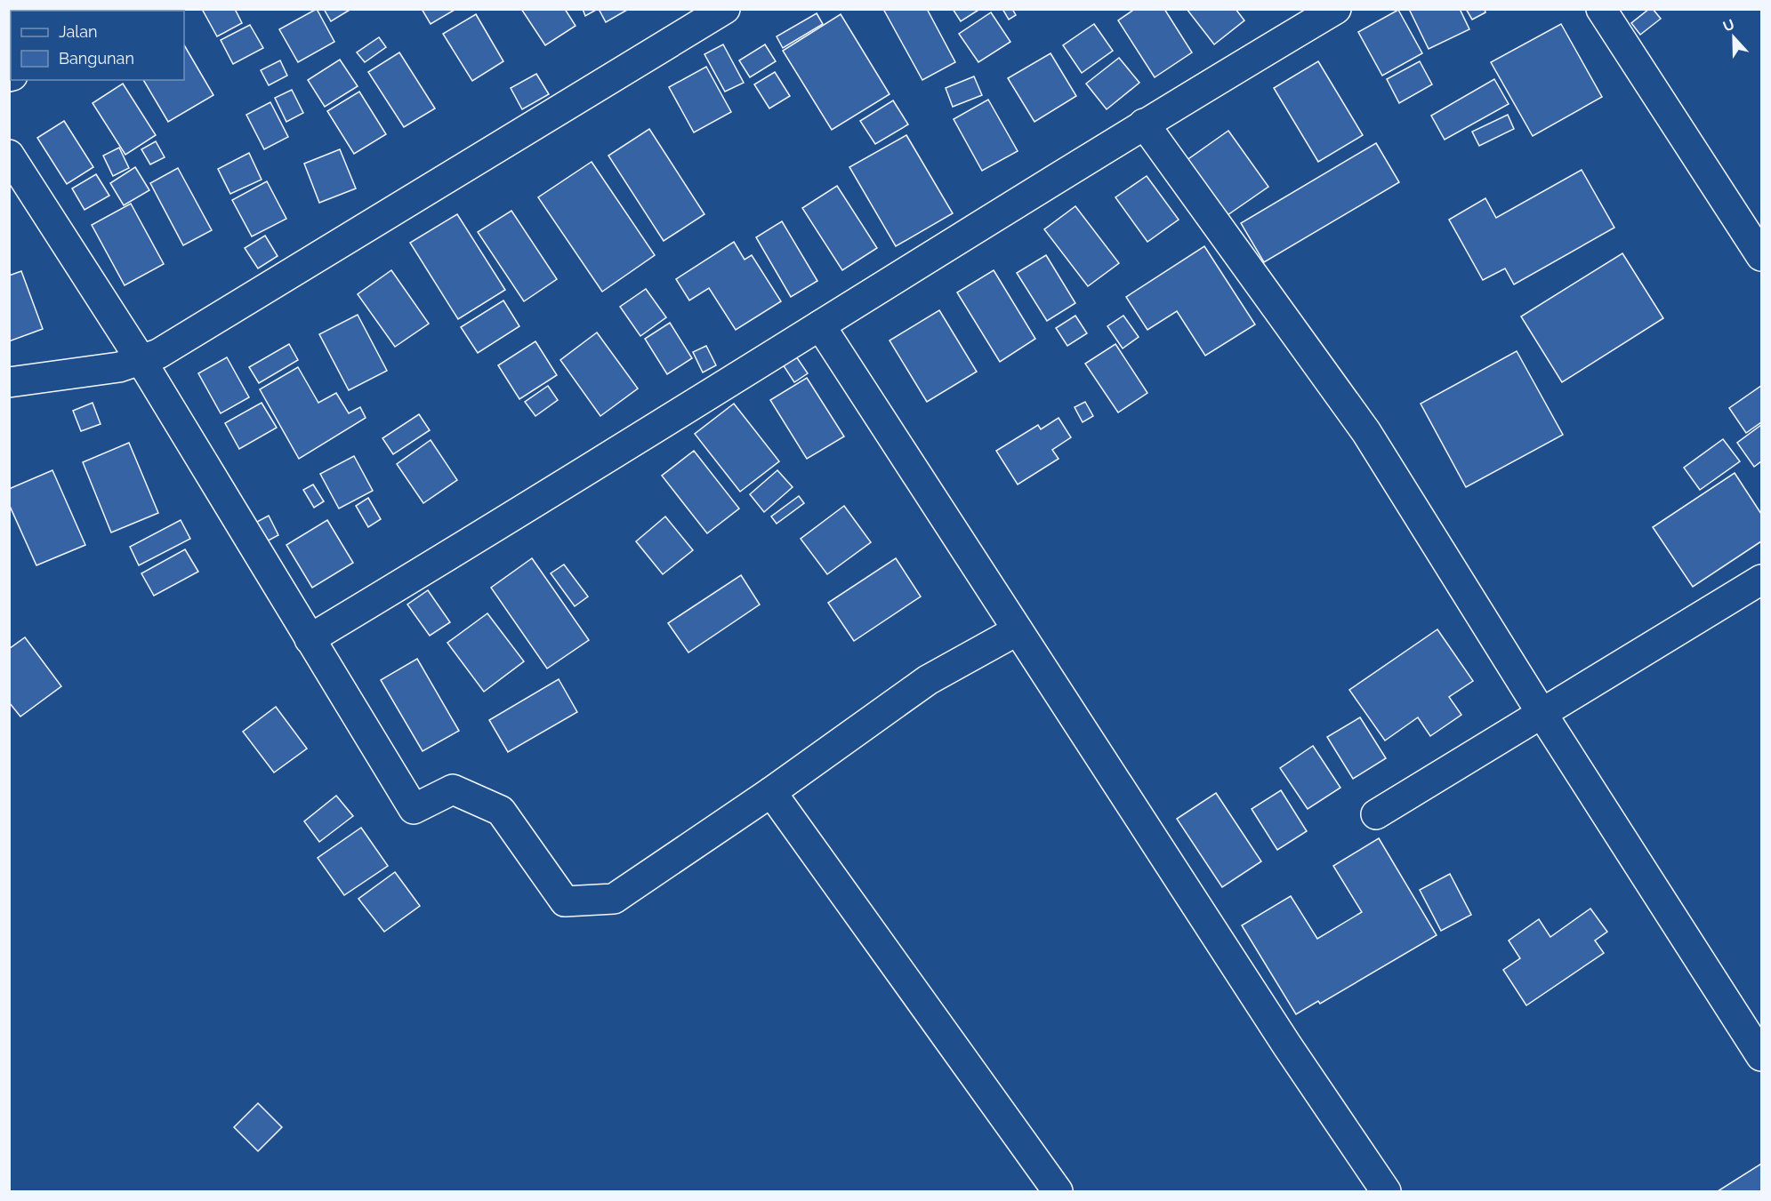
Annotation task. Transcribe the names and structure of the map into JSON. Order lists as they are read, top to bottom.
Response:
{
  "legend": ["Jalan", "Bangunan"],
  "north": "top"
}
